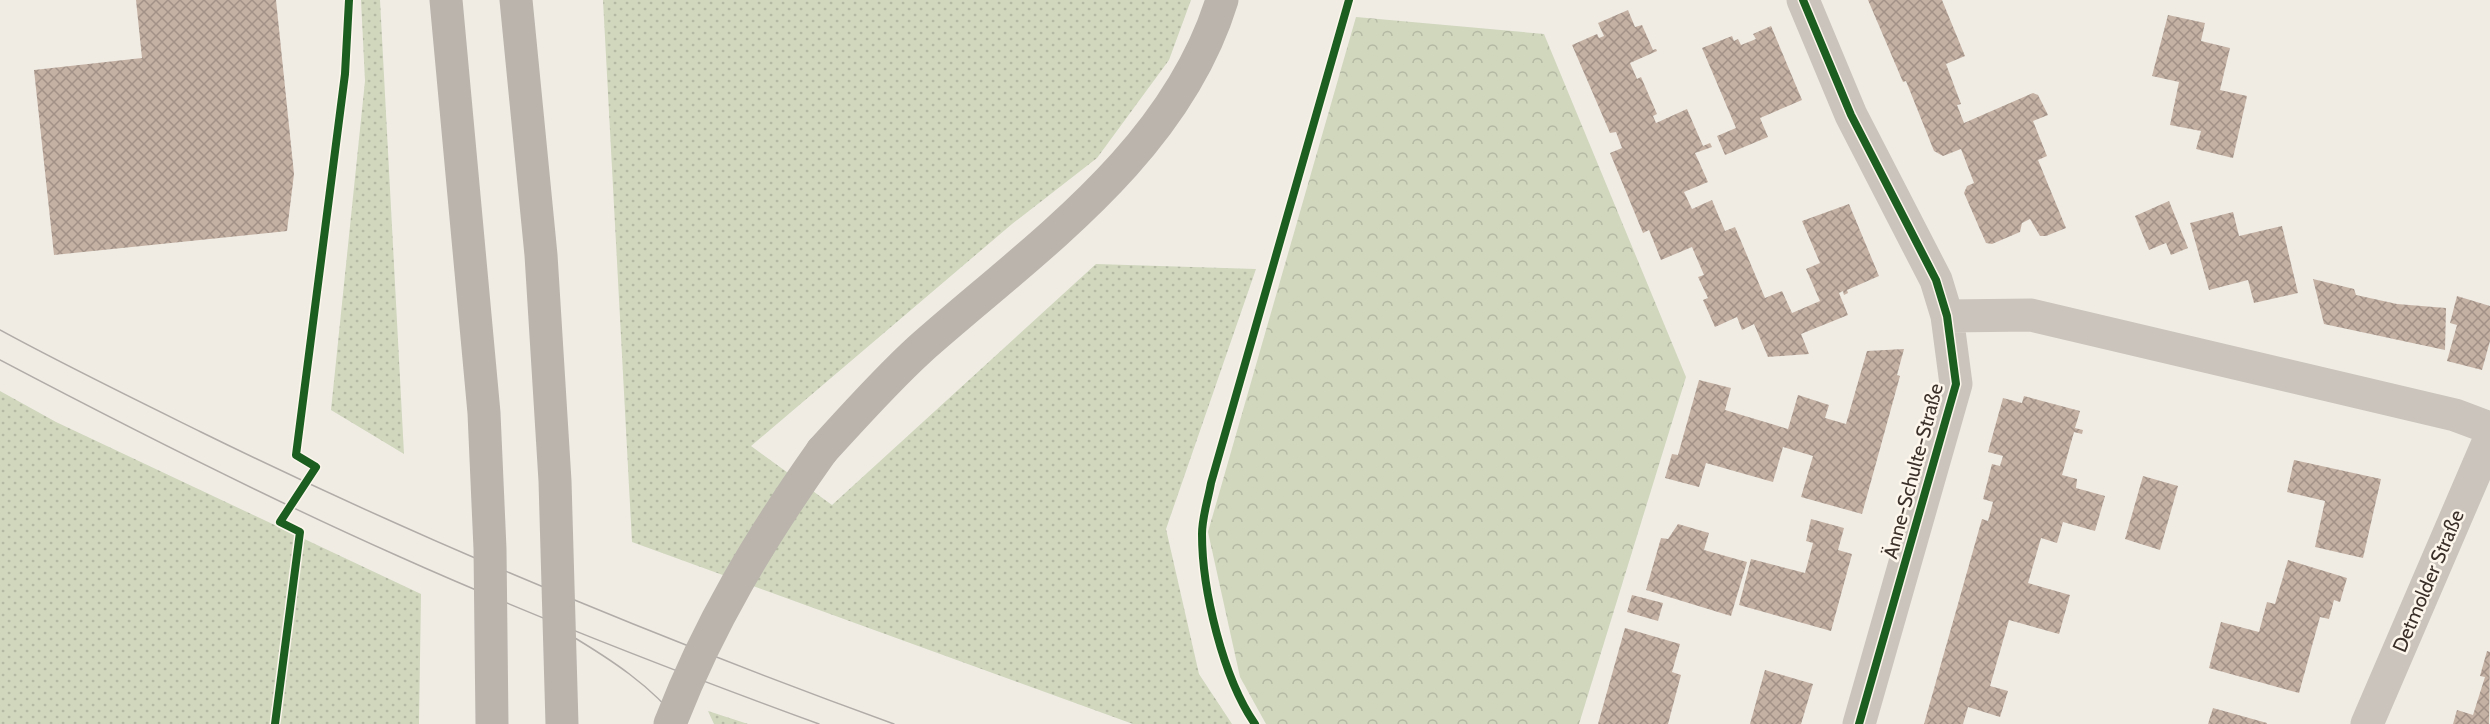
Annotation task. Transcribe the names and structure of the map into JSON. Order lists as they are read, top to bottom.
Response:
{
  "streets": {
    "street": ["Änne-Schulte-Straße", "Detmolder Straße"]
  }
}
